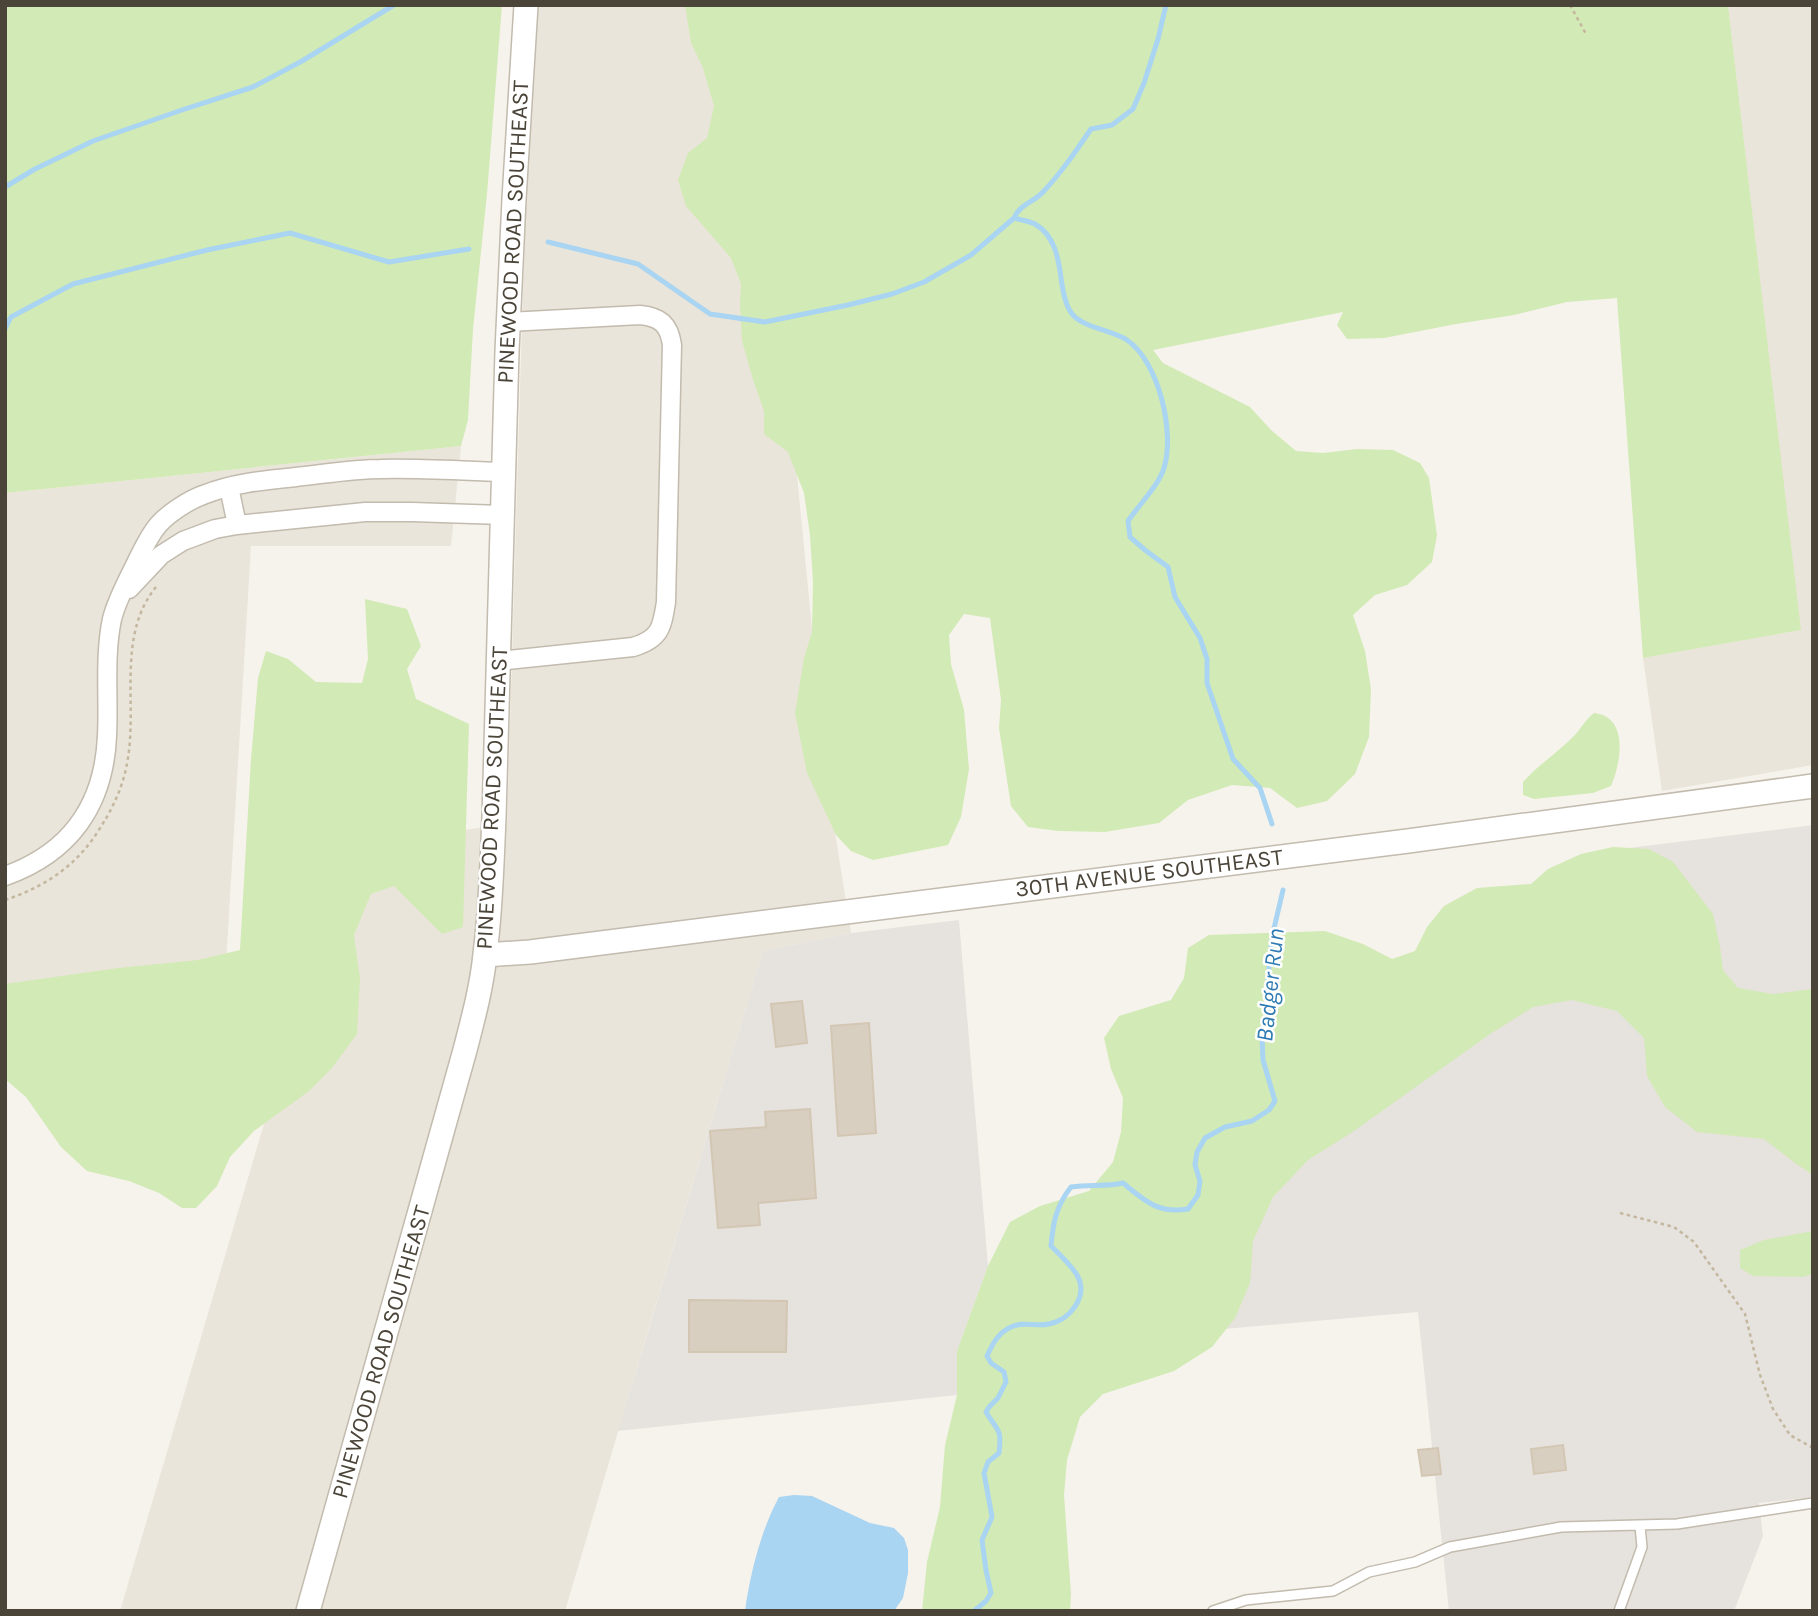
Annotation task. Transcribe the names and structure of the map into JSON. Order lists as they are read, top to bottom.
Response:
{
  "streets": {
    "street": ["PINEWOOD ROAD SOUTHEAST", "30TH AVENUE SOUTHEAST"]
  },
  "crossings": [
    ["PINEWOOD ROAD SOUTHEAST", "30TH AVENUE SOUTHEAST"]
  ],
  "water": ["Badger Run"]
}
